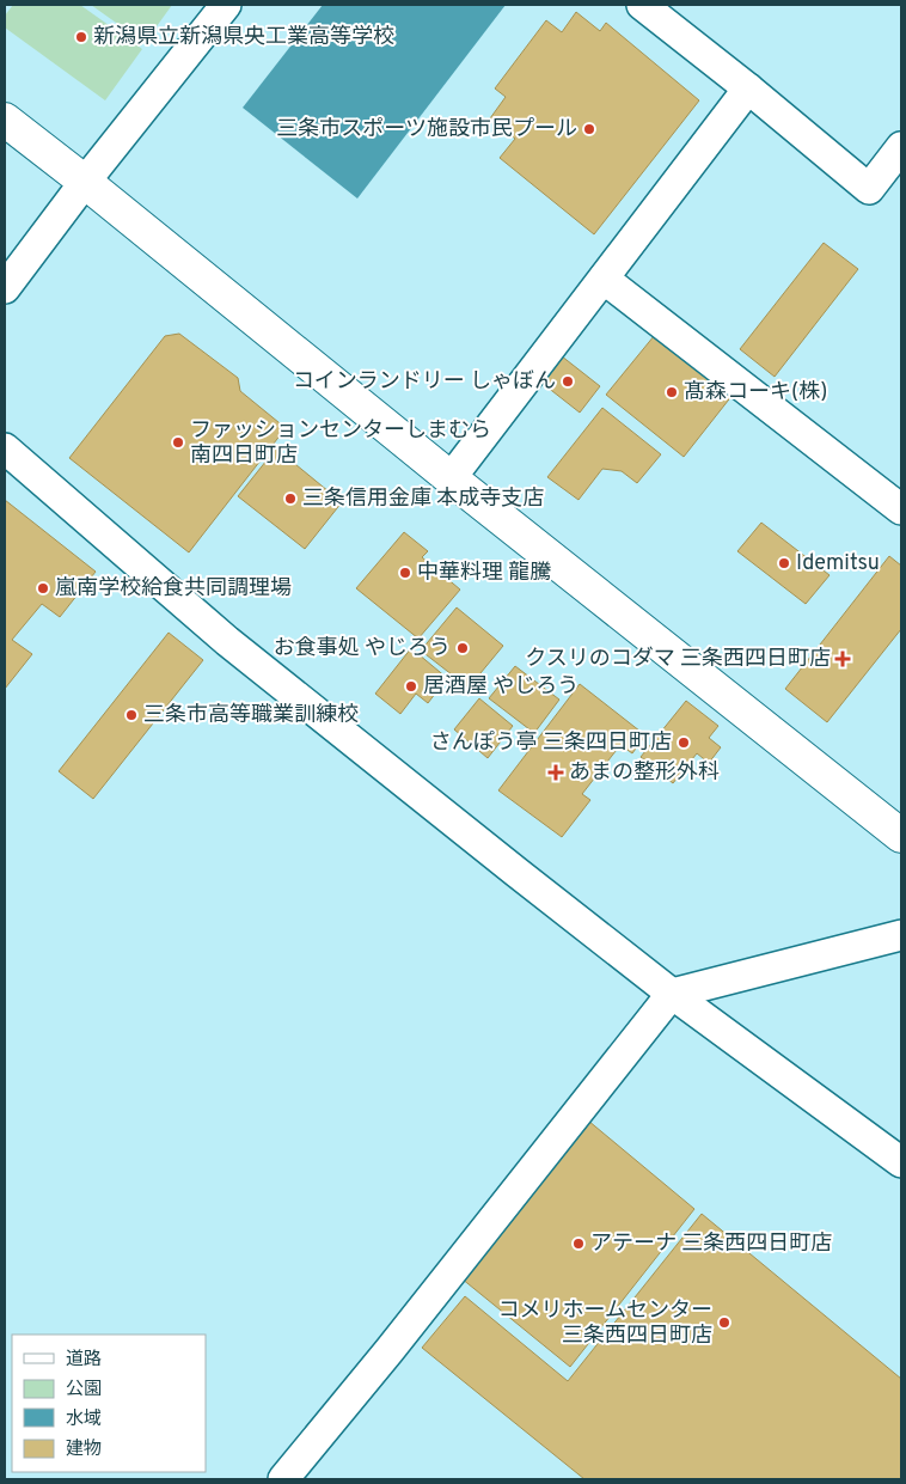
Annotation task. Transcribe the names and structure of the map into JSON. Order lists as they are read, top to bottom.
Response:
{
  "places": {
    "other": [
      "新潟県立新潟県央工業高等学校",
      "三条市スポーツ施設市民プール",
      "コインランドリー しゃぼん",
      "髙森コーキ(株)",
      "ファッションセンターしまむら 南四日町店",
      "三条信用金庫 本成寺支店",
      "Idemitsu",
      "中華料理 龍騰",
      "嵐南学校給食共同調理場",
      "お食事処 やじろう",
      "居酒屋 やじろう",
      "三条市高等職業訓練校",
      "さんぽう亭 三条四日町店",
      "アテーナ 三条西四日町店",
      "コメリホームセンター 三条西四日町店"
    ],
    "health": ["クスリのコダマ 三条西四日町店", "あまの整形外科"]
  },
  "legend": [
    "道路",
    "公園",
    "水域",
    "建物"
  ]
}
